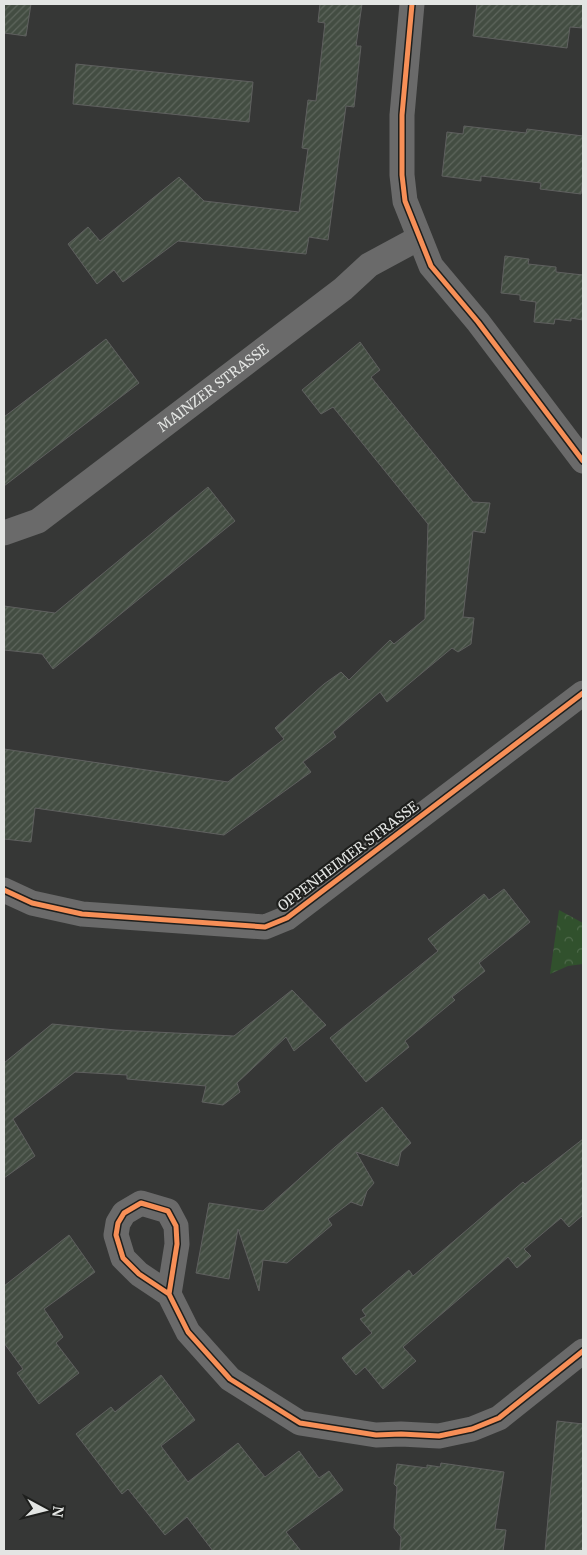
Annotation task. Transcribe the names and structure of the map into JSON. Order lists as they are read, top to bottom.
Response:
{
  "streets": {
    "street": ["MAINZER STRASSE", "OPPENHEIMER STRASSE"]
  },
  "north": "right"
}
